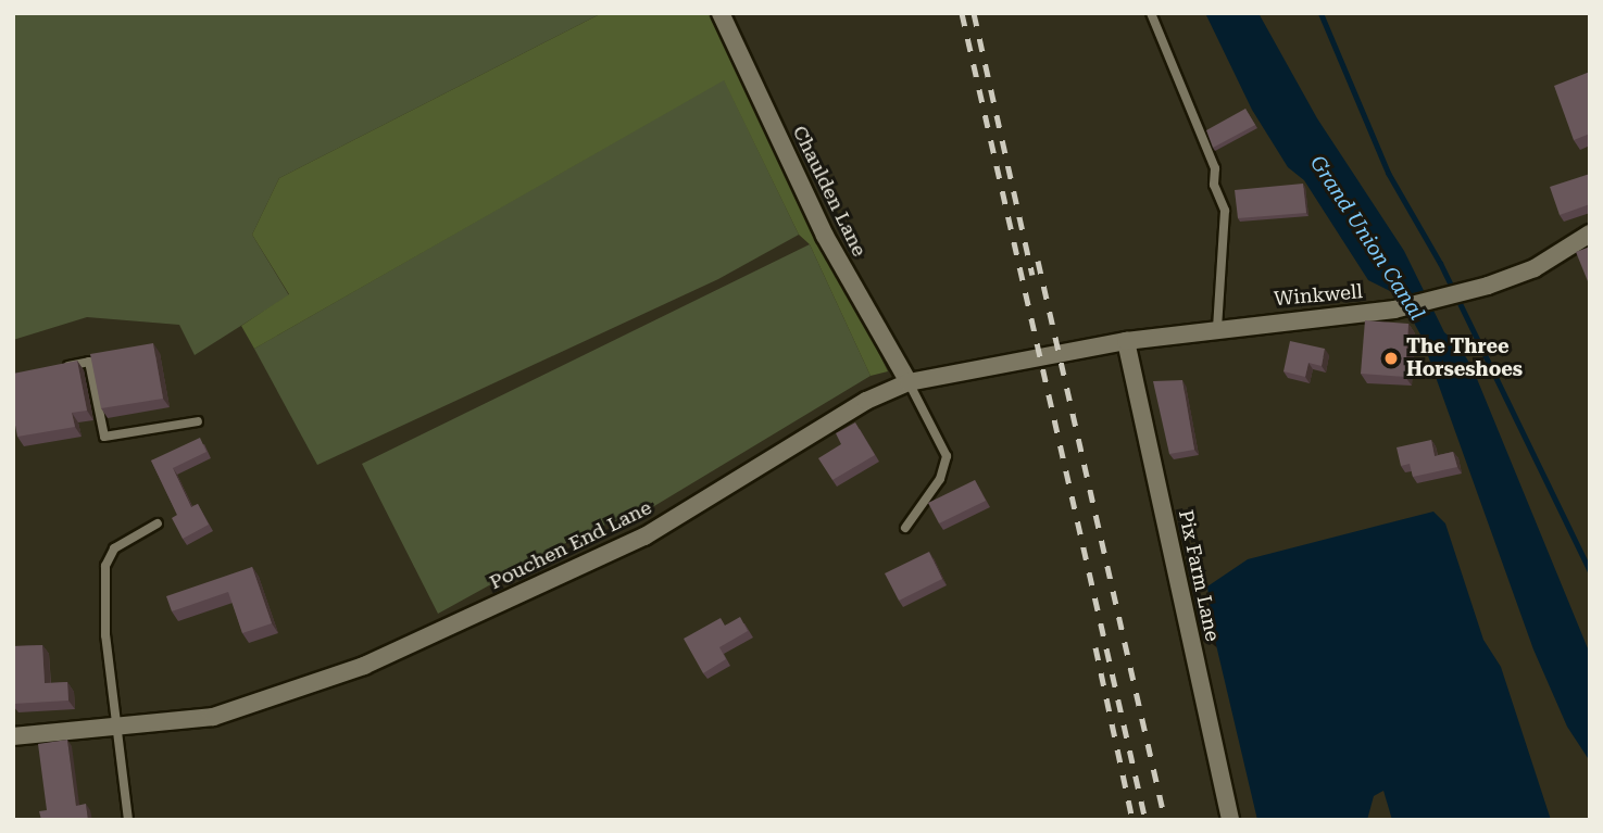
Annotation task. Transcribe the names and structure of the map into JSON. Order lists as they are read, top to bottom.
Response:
{
  "streets": {
    "street": [
      "Chaulden Lane",
      "Winkwell",
      "Pouchen End Lane",
      "Pix Farm Lane"
    ]
  },
  "crossings": [
    ["Chaulden Lane", "Pouchen End Lane"],
    ["Winkwell", "Pouchen End Lane"],
    ["Winkwell", "Pix Farm Lane"],
    ["Pouchen End Lane", "Pix Farm Lane"]
  ],
  "water": ["Grand Union Canal"],
  "places": ["The Three Horseshoes"]
}
